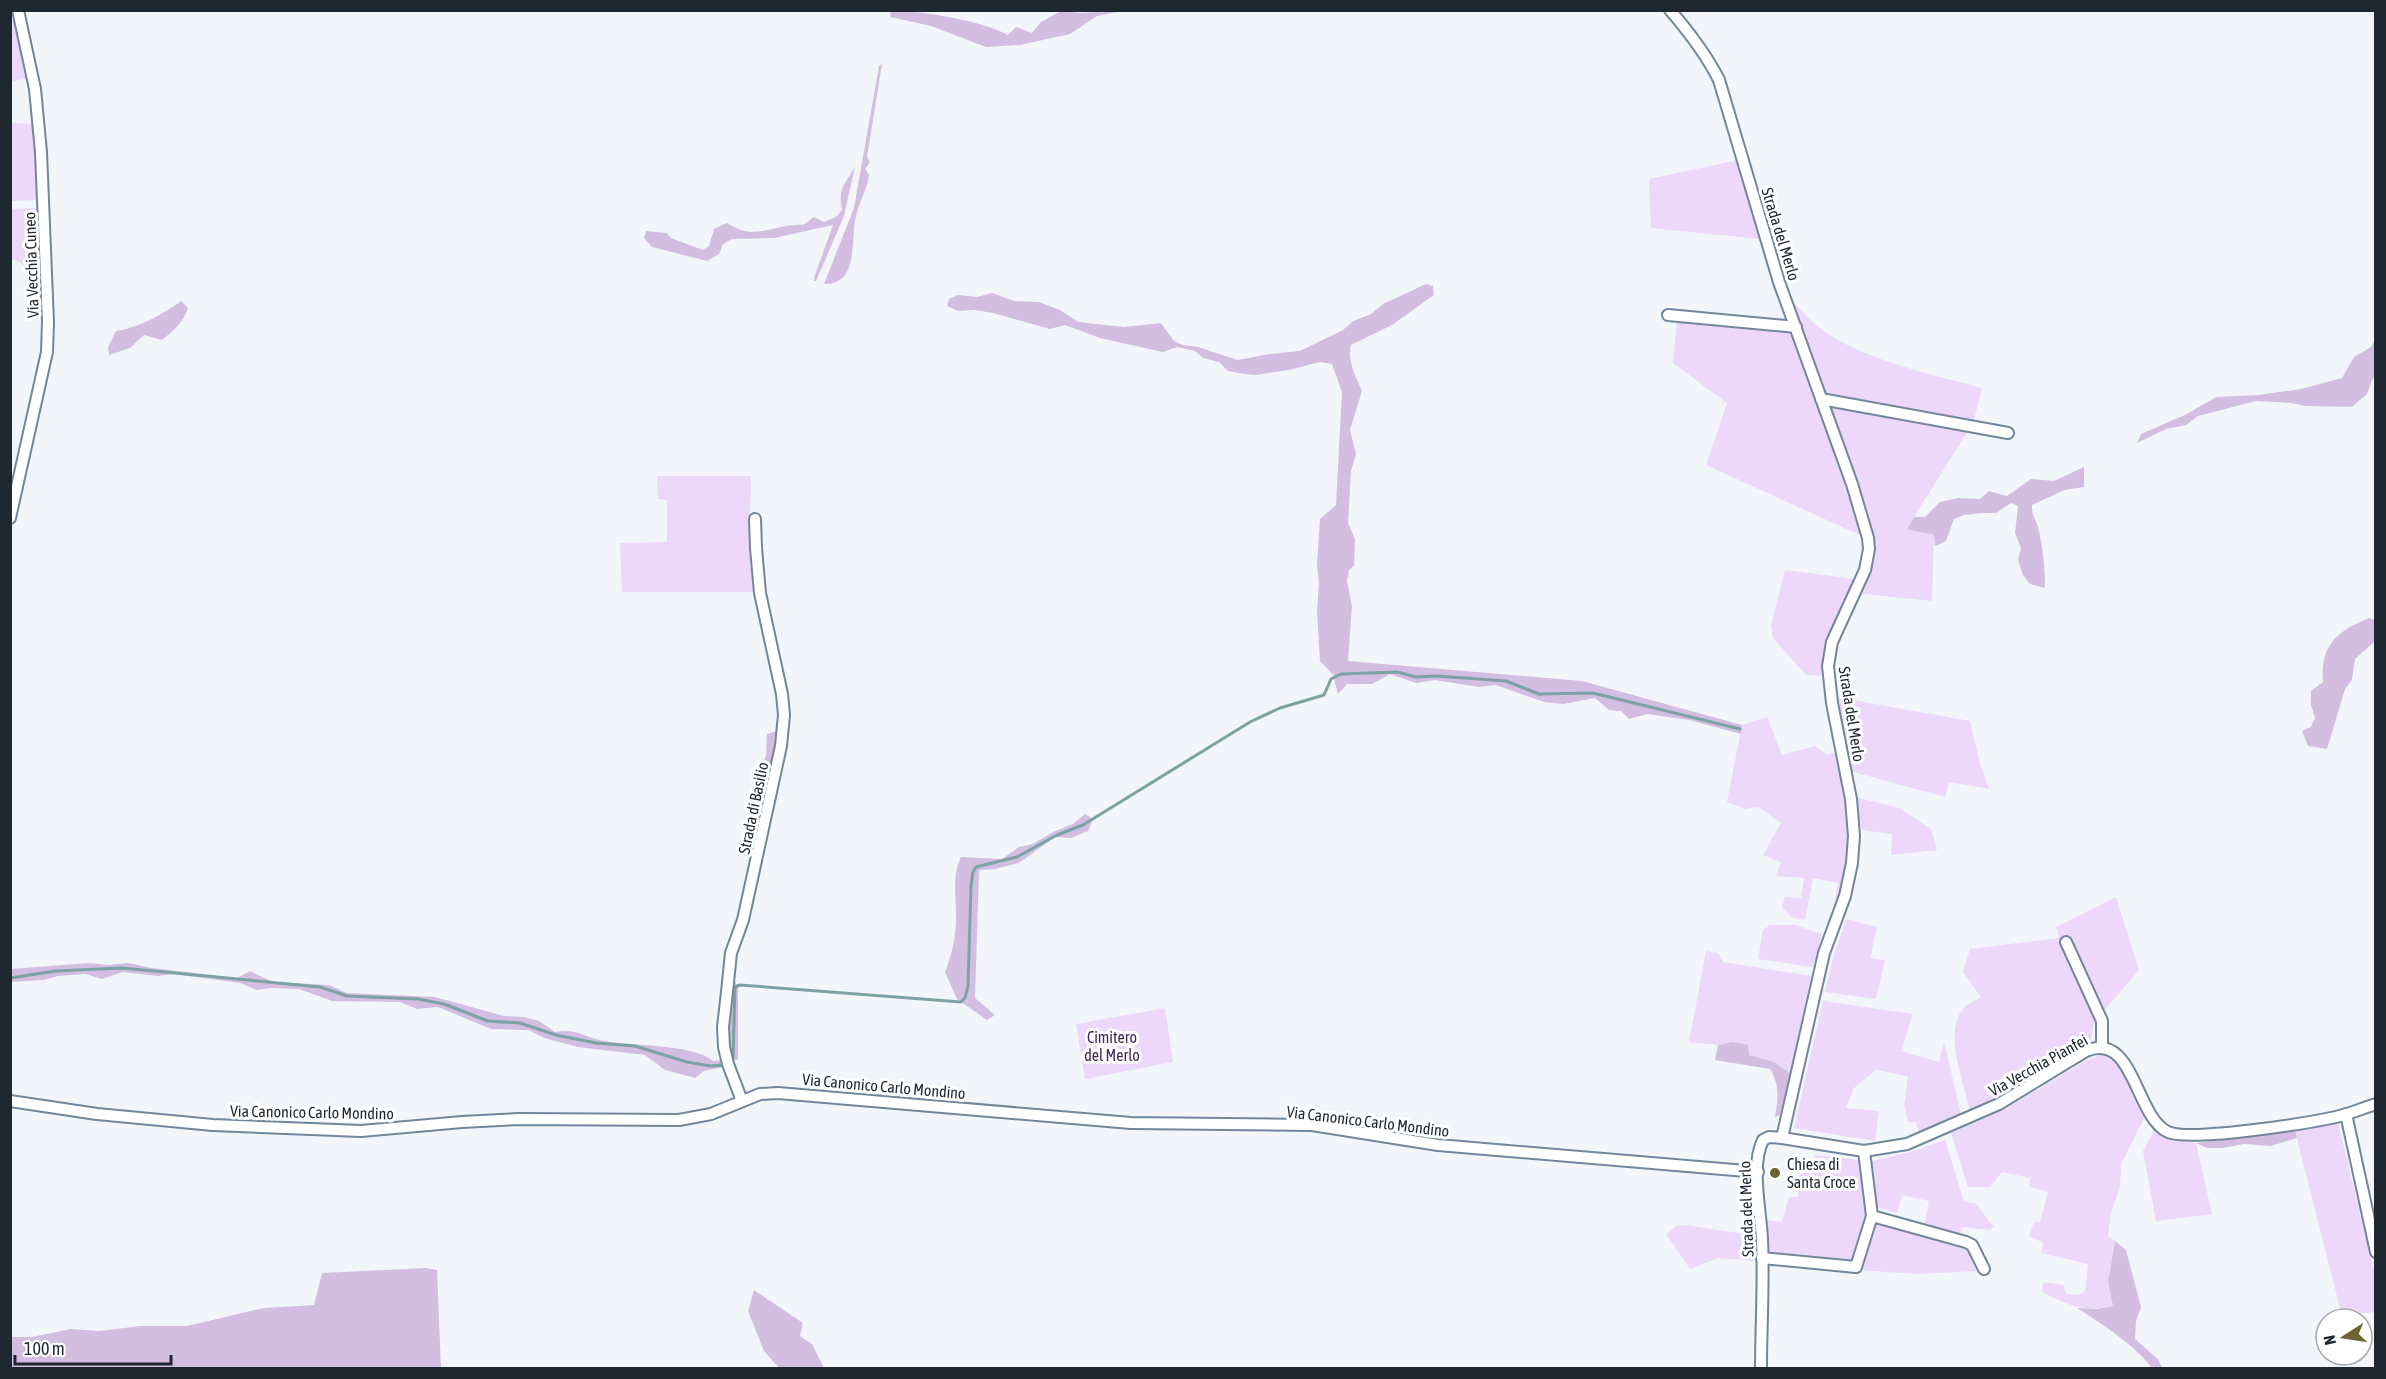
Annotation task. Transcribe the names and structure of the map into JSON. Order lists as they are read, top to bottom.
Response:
{
  "streets": {
    "street": [
      "Strada del Merlo",
      "Via Vecchia Cuneo",
      "Strada di Basilio",
      "Via Vecchia Pianfei",
      "Via Canonico Carlo Mondino"
    ]
  },
  "crossings": [
    ["Strada del Merlo", "Via Vecchia Pianfei"],
    ["Strada del Merlo", "Via Canonico Carlo Mondino"],
    ["Strada di Basilio", "Via Canonico Carlo Mondino"]
  ],
  "parks": ["Cimitero del Merlo"],
  "places": ["Chiesa di Santa Croce"],
  "scale_bar": "100 m",
  "north": "left"
}
